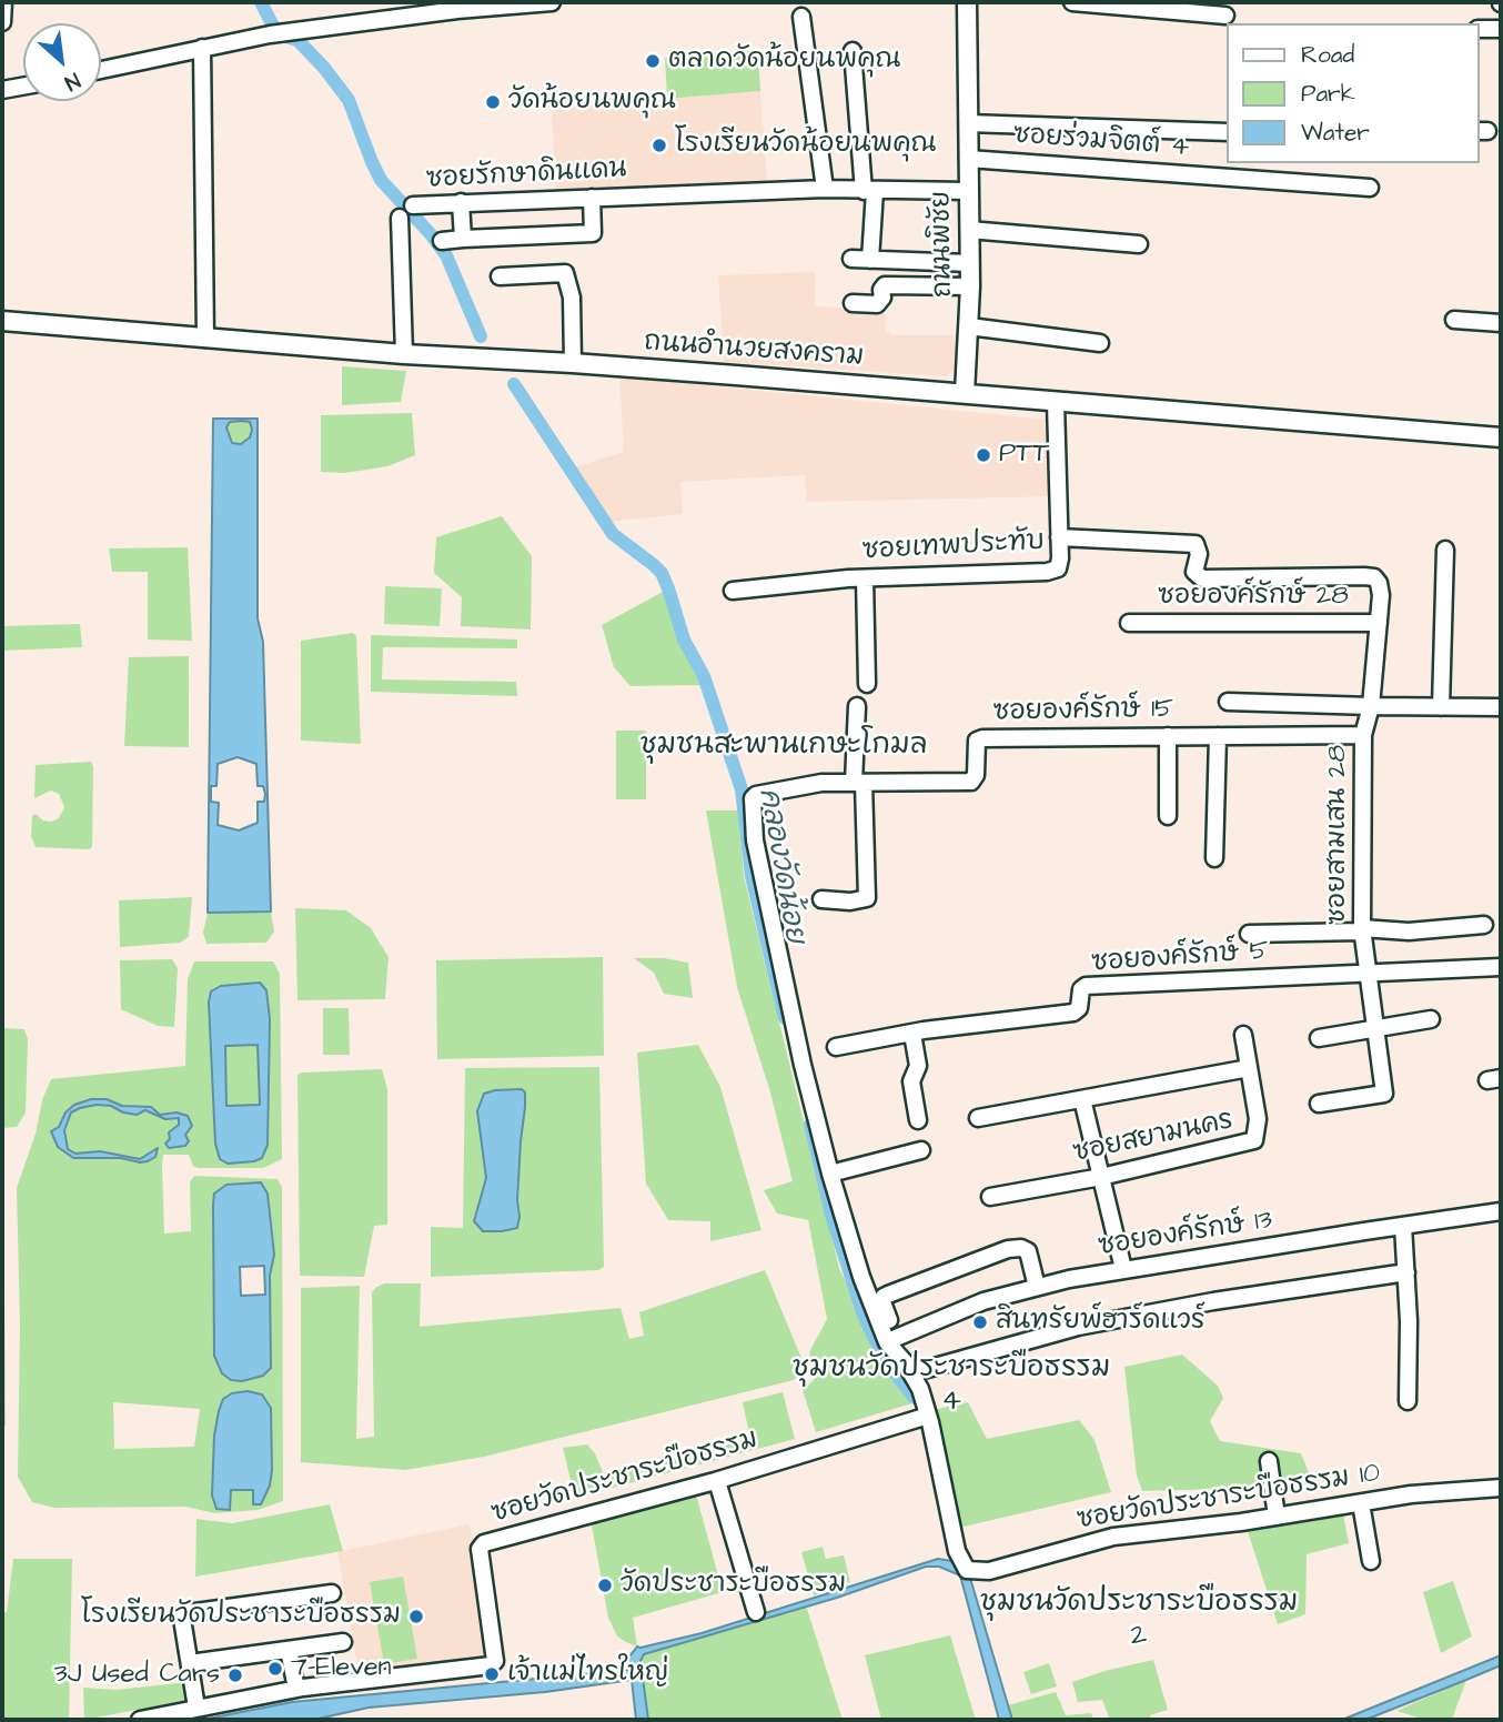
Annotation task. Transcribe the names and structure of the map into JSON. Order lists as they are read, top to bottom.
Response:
{
  "streets": {
    "street": [
      "ซอยร่วมจิตต์ 4",
      "ซอยรักษาดินแดน",
      "ถนนพิชัย",
      "ถนนอำนวยสงคราม",
      "ซอยเทพประทับ",
      "ซอยองค์รักษ์ 28",
      "ซอยองค์รักษ์ 15",
      "ซอยสามเสน 28",
      "ซอยองค์รักษ์ 5",
      "ซอยสยามนคร",
      "ซอยองค์รักษ์ 13",
      "ซอยวัดประชาระบือธรรม",
      "ซอยวัดประชาระบือธรรม 10"
    ]
  },
  "crossings": [
    ["ซอยร่วมจิตต์ 4", "ถนนพิชัย"],
    ["ซอยรักษาดินแดน", "ถนนพิชัย"],
    ["ถนนพิชัย", "ถนนอำนวยสงคราม"],
    ["ถนนอำนวยสงคราม", "ซอยเทพประทับ"],
    ["ซอยเทพประทับ", "ซอยองค์รักษ์ 28"],
    ["ซอยองค์รักษ์ 28", "ซอยสามเสน 28"],
    ["ซอยองค์รักษ์ 15", "ซอยสามเสน 28"],
    ["ซอยสามเสน 28", "ซอยองค์รักษ์ 5"],
    ["ซอยวัดประชาระบือธรรม", "ซอยวัดประชาระบือธรรม 10"]
  ],
  "districts": ["ชุมชนสะพานเกษะโกมล", "ชุมชนวัดประชาระบือธรรม 4", "ชุมชนวัดประชาระบือธรรม 2"],
  "water": ["คลองวัดน้อย"],
  "places": [
    "ตลาดวัดน้อยนพคุณ",
    "วัดน้อยนพคุณ",
    "โรงเรียนวัดน้อยนพคุณ",
    "PTT",
    "สินทรัยพ์ฮาร์ดแวร์",
    "วัดประชาระบือธรรม",
    "โรงเรียนวัดประชาระบือธรรม",
    "7-Eleven",
    "เจ้าแม่ไทรใหญ่",
    "3J Used Cars"
  ],
  "legend": ["Road", "Park", "Water"],
  "north": "bottom right"
}
